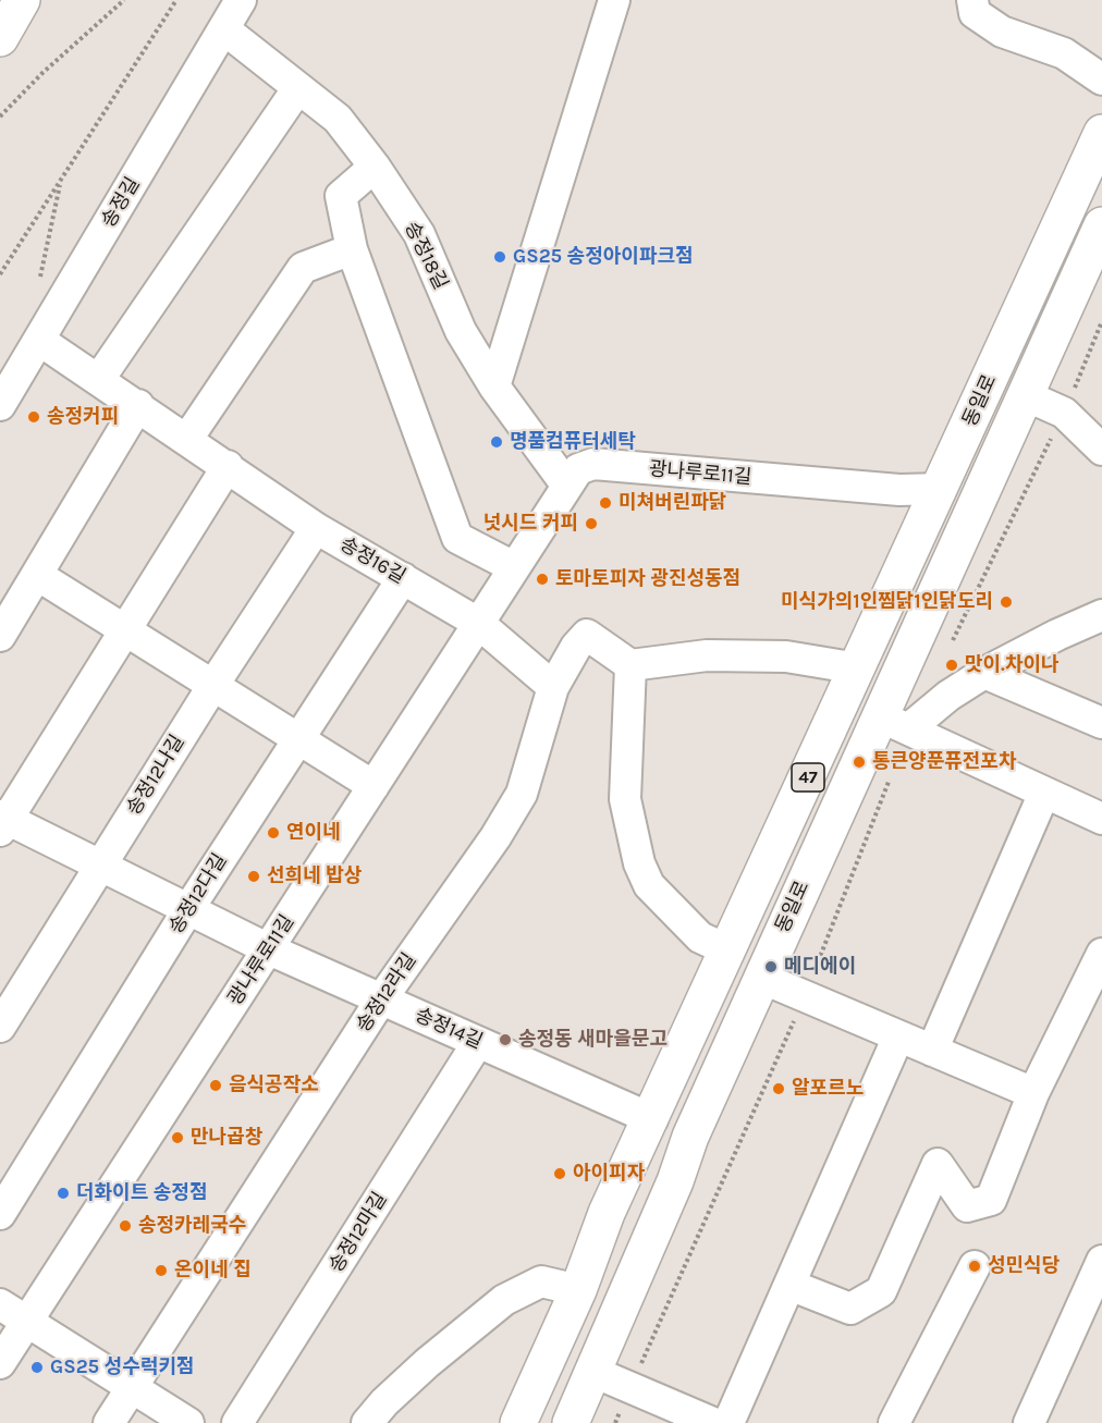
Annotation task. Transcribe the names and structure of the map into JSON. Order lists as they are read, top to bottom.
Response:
{
  "streets": {
    "main road": ["동일로", "47"],
    "street": [
      "송정길",
      "송정18길",
      "광나루로11길",
      "송정16길",
      "송정12나길",
      "송정12다길",
      "송정12라길",
      "송정14길",
      "송정12마길"
    ]
  },
  "crossings": [
    ["송정길", "송정18길"],
    ["송정길", "송정16길"],
    ["송정18길", "광나루로11길"],
    ["동일로", "광나루로11길"],
    ["동일로", "송정14길"],
    ["광나루로11길", "송정16길"],
    ["광나루로11길", "송정14길"],
    ["송정16길", "송정12나길"],
    ["송정16길", "송정12다길"],
    ["송정16길", "송정12라길"],
    ["송정12나길", "송정14길"],
    ["송정12다길", "송정14길"],
    ["송정12라길", "송정14길"],
    ["송정14길", "송정12마길"]
  ],
  "places": [
    "GS25 송정아이파크점",
    "송정커피",
    "명품컴퓨터세탁",
    "미쳐버린파닭",
    "넛시드 커피",
    "토마토피자 광진성동점",
    "미식가의1인찜닭1인닭도리",
    "맛이.차이나",
    "통큰양푼퓨전포차",
    "연이네",
    "선희네 밥상",
    "메디에이",
    "송정동 새마을문고",
    "음식공작소",
    "알포르노",
    "만나곱창",
    "아이피자",
    "더화이트 송정점",
    "송정카레국수",
    "성민식당",
    "온이네 집",
    "GS25 성수럭키점"
  ]
}
